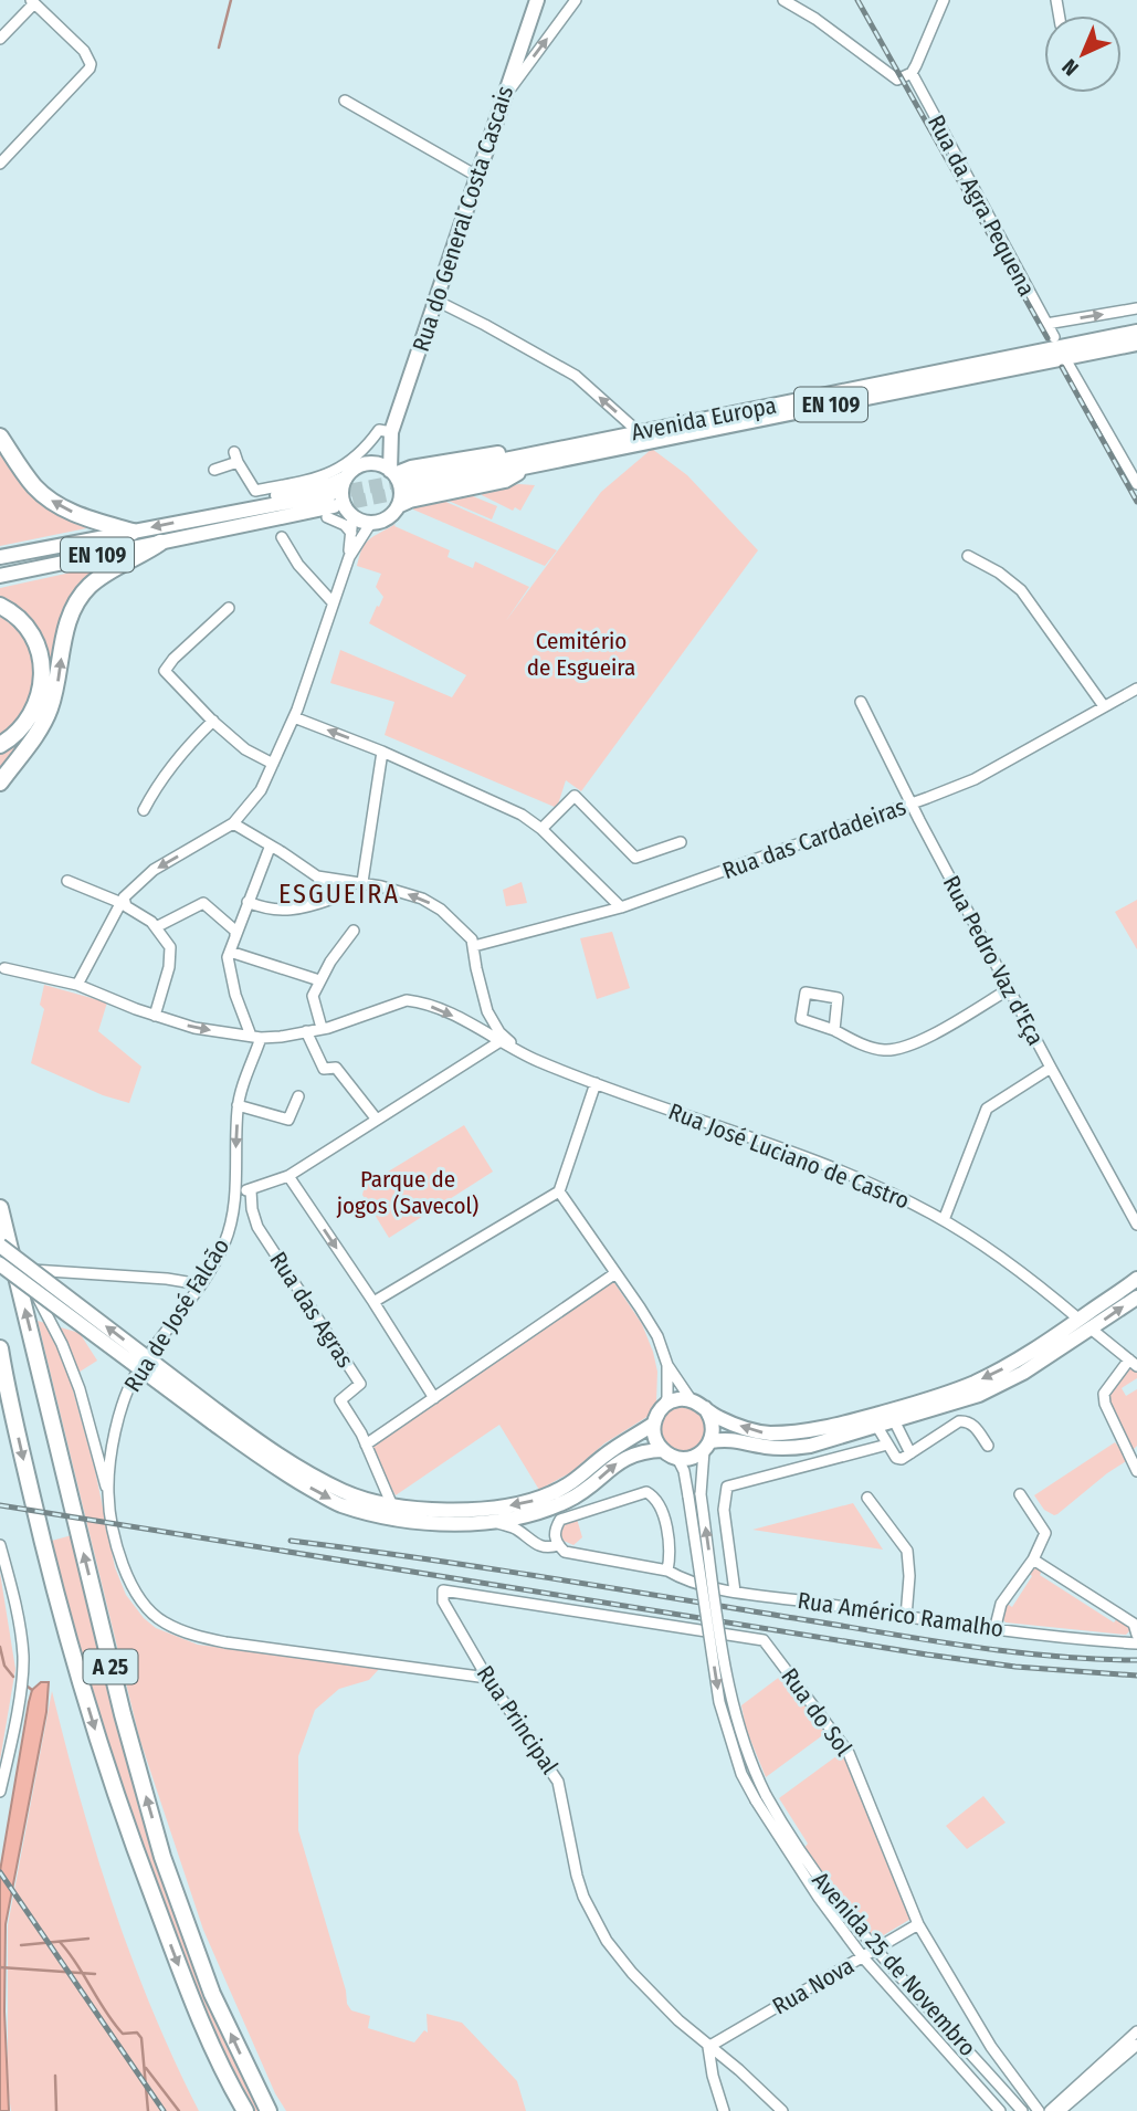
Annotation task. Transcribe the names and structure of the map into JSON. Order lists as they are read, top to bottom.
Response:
{
  "streets": {
    "highway": ["A 25"],
    "main road": ["Rua do General Costa Cascais", "EN 109", "Avenida Europa"],
    "street": [
      "Rua da Agra Pequena",
      "Rua das Cardadeiras",
      "Rua Pedro Vaz d'Eça",
      "Rua José Luciano de Castro",
      "Rua das Agras",
      "Rua de José Falcão",
      "Rua Américo Ramalho",
      "Rua do Sol",
      "Rua Principal",
      "Avenida 25 de Novembro",
      "Rua Nova"
    ]
  },
  "crossings": [
    ["Rua do General Costa Cascais", "Avenida Europa"],
    ["Rua das Cardadeiras", "Rua Pedro Vaz d'Eça"],
    ["Rua Pedro Vaz d'Eça", "Rua José Luciano de Castro"],
    ["Rua José Luciano de Castro", "Rua de José Falcão"],
    ["Rua de José Falcão", "Rua Principal"],
    ["Rua do Sol", "Rua Principal"],
    ["Rua do Sol", "Rua Nova"],
    ["Rua Principal", "Rua Nova"],
    ["Avenida 25 de Novembro", "Rua Nova"]
  ],
  "districts": ["ESGUEIRA"],
  "parks": ["Cemitério de Esgueira", "Parque de jogos (Savecol)"],
  "north": "bottom left"
}
